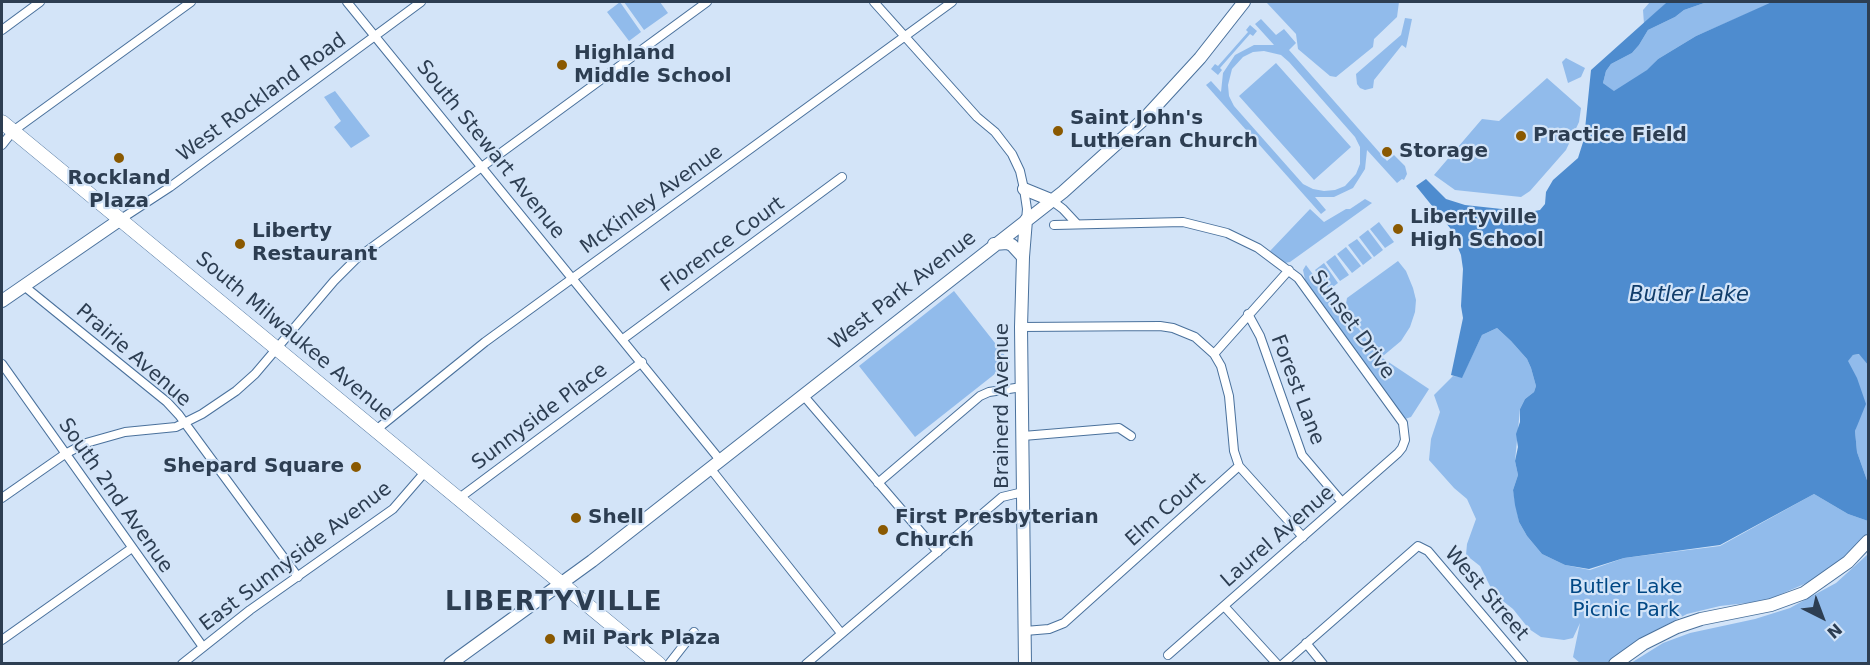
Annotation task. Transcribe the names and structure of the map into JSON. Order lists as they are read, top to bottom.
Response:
{
  "streets": {
    "main road": ["West Park Avenue", "South Milwaukee Avenue", "Brainerd Avenue"],
    "street": [
      "West Rockland Road",
      "South Stewart Avenue",
      "McKinley Avenue",
      "Florence Court",
      "Sunset Drive",
      "Prairie Avenue",
      "Forest Lane",
      "Sunnyside Place",
      "South 2nd Avenue",
      "Elm Court",
      "Laurel Avenue",
      "East Sunnyside Avenue",
      "West Street"
    ]
  },
  "crossings": [
    ["West Rockland Road", "South Stewart Avenue"],
    ["West Rockland Road", "South Milwaukee Avenue"],
    ["South Stewart Avenue", "McKinley Avenue"],
    ["South Stewart Avenue", "Florence Court"],
    ["South Stewart Avenue", "West Park Avenue"],
    ["South Stewart Avenue", "Sunnyside Place"],
    ["McKinley Avenue", "South Milwaukee Avenue"],
    ["West Park Avenue", "South Milwaukee Avenue"],
    ["West Park Avenue", "Brainerd Avenue"],
    ["Sunset Drive", "Laurel Avenue"],
    ["South Milwaukee Avenue", "Sunnyside Place"],
    ["South Milwaukee Avenue", "East Sunnyside Avenue"],
    ["Prairie Avenue", "East Sunnyside Avenue"],
    ["Forest Lane", "Laurel Avenue"],
    ["Brainerd Avenue", "Elm Court"],
    ["South 2nd Avenue", "East Sunnyside Avenue"]
  ],
  "districts": ["LIBERTYVILLE"],
  "water": ["Butler Lake"],
  "parks": ["Butler Lake Picnic Park"],
  "places": [
    "Highland Middle School",
    "Saint John's Lutheran Church",
    "Practice Field",
    "Storage",
    "Rockland Plaza",
    "Libertyville High School",
    "Liberty Restaurant",
    "Shepard Square",
    "Shell",
    "First Presbyterian Church",
    "Mil Park Plaza"
  ],
  "north": "bottom right"
}
